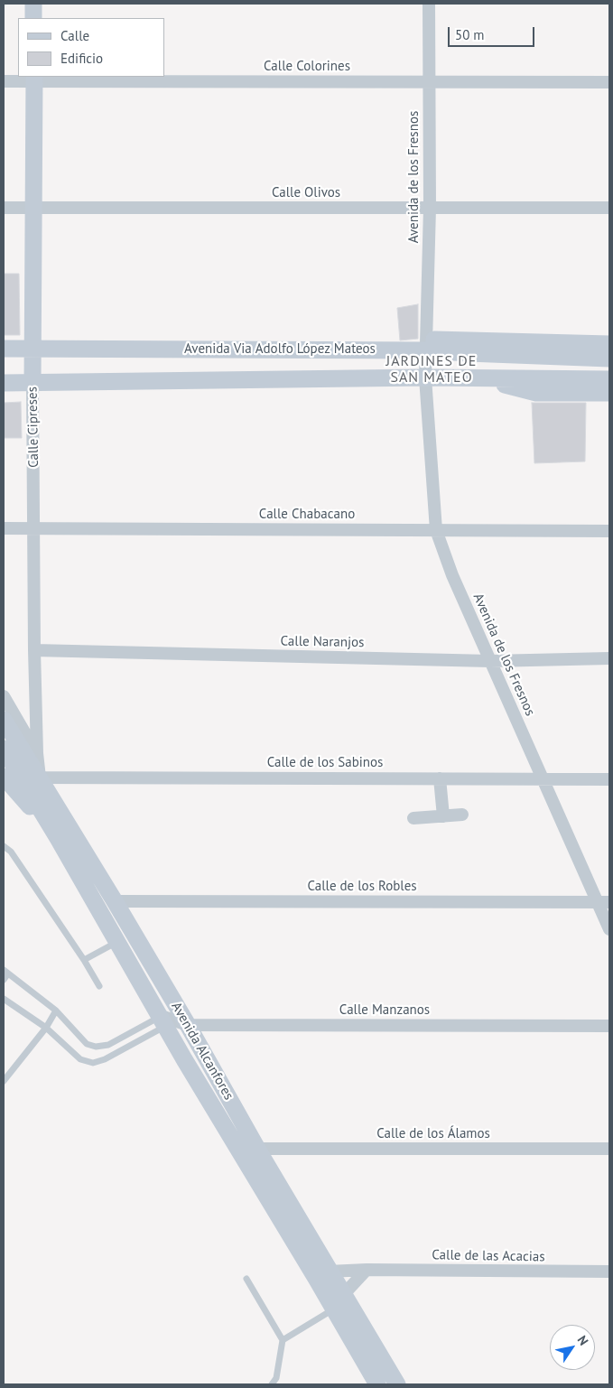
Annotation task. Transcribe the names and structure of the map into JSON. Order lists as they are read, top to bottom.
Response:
{
  "streets": {
    "main road": ["Avenida Via Adolfo López Mateos", "Calle Cipreses", "Avenida Alcanfores"],
    "street": [
      "Calle Colorines",
      "Avenida de los Fresnos",
      "Calle Olivos",
      "Calle Chabacano",
      "Calle Naranjos",
      "Calle de los Sabinos",
      "Calle de los Robles",
      "Calle Manzanos",
      "Calle de los Álamos",
      "Calle de las Acacias"
    ]
  },
  "crossings": [
    ["Calle Colorines", "Avenida de los Fresnos"],
    ["Calle Colorines", "Calle Cipreses"],
    ["Avenida de los Fresnos", "Calle Olivos"],
    ["Avenida de los Fresnos", "Avenida Via Adolfo López Mateos"],
    ["Avenida de los Fresnos", "Calle Chabacano"],
    ["Avenida de los Fresnos", "Calle Naranjos"],
    ["Avenida de los Fresnos", "Calle de los Sabinos"],
    ["Avenida de los Fresnos", "Calle de los Robles"],
    ["Calle Olivos", "Calle Cipreses"],
    ["Avenida Via Adolfo López Mateos", "Calle Cipreses"],
    ["Calle Cipreses", "Calle Chabacano"],
    ["Calle Cipreses", "Calle Naranjos"],
    ["Calle Cipreses", "Calle de los Sabinos"],
    ["Calle Cipreses", "Avenida Alcanfores"],
    ["Calle de los Sabinos", "Avenida Alcanfores"],
    ["Calle de los Robles", "Avenida Alcanfores"],
    ["Calle Manzanos", "Avenida Alcanfores"],
    ["Avenida Alcanfores", "Calle de los Álamos"],
    ["Avenida Alcanfores", "Calle de las Acacias"]
  ],
  "districts": ["JARDINES DE SAN MATEO"],
  "legend": ["Calle", "Edificio"],
  "scale_bar": "50 m",
  "north": "top right"
}
